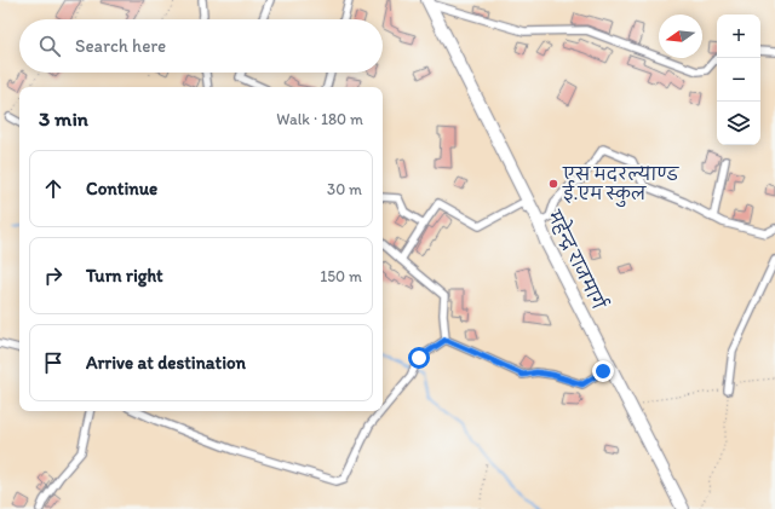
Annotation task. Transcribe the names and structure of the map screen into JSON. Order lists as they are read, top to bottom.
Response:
{
  "streets": {
    "highway": ["महेन्द्र राजमार्ग"]
  },
  "places": ["एस मदरल्याण्ड ई.एम स्कुल"],
  "north": "left",
  "page": {
    "map_buttons": ["+", "−"],
    "search": "Search here",
    "heading": ["3 min", "Walk · 180 m"],
    "list": [
      ["Continue", "30 m"],
      ["Turn right", "150 m"],
      "Arrive at destination"
    ]
  }
}
